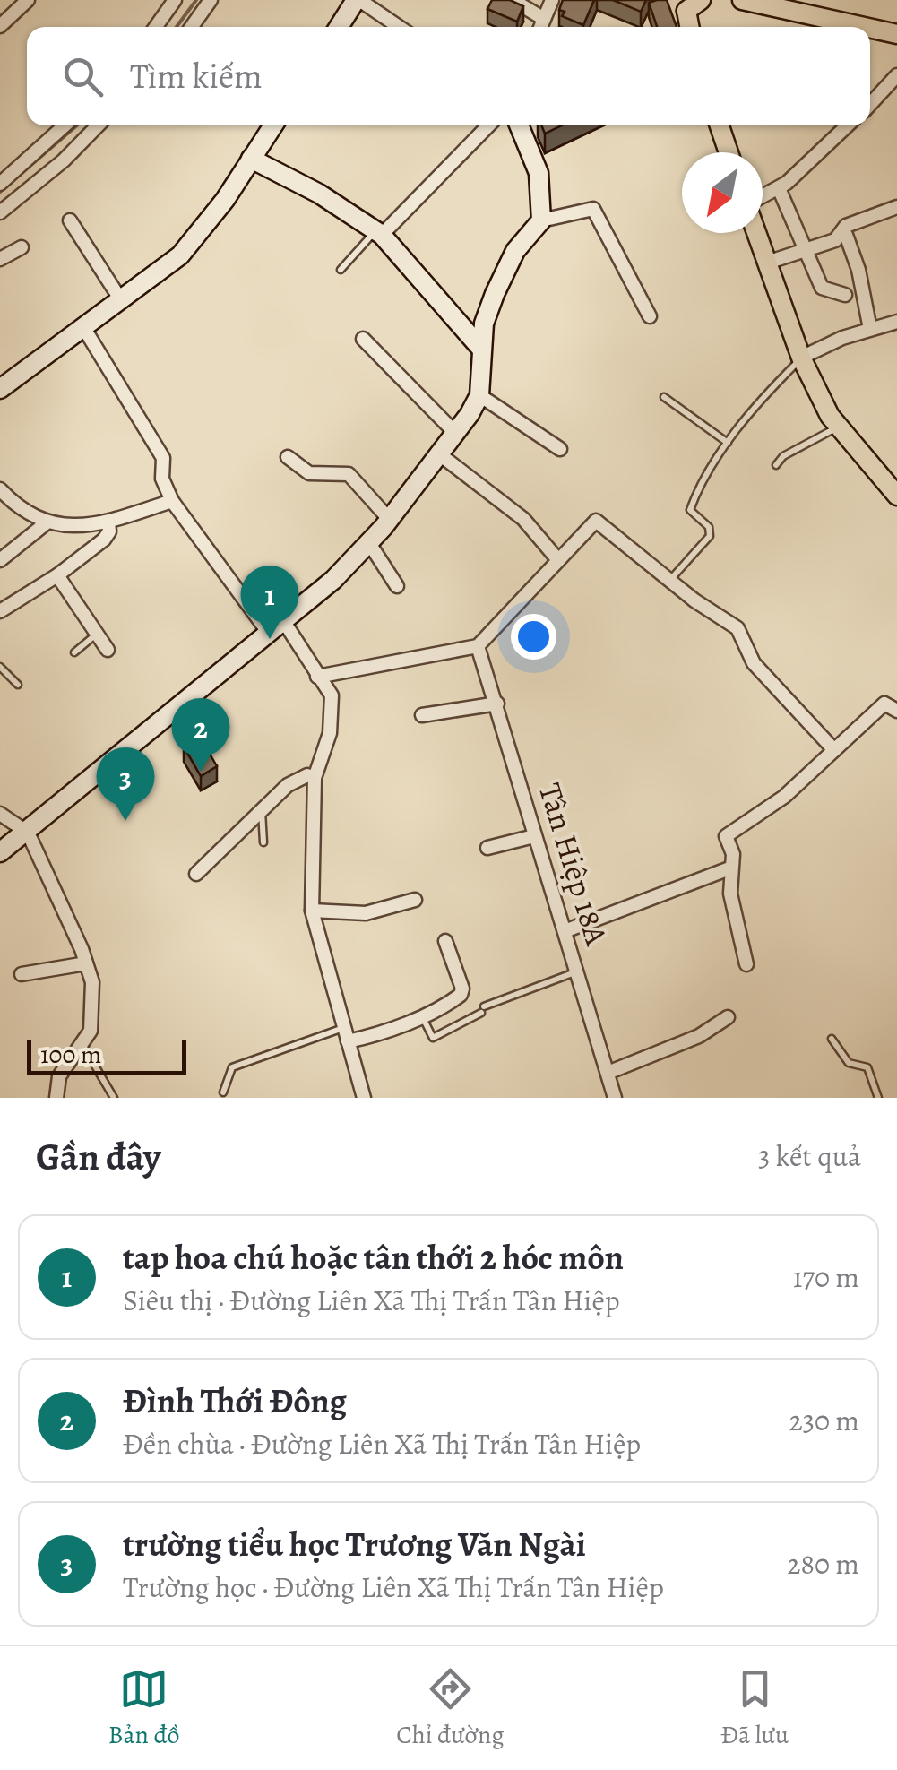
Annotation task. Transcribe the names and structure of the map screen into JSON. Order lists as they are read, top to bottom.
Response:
{
  "streets": {
    "street": ["Tân Hiệp 18A"]
  },
  "scale_bar": "100 m",
  "north": "bottom left",
  "page": {
    "search": "Tìm kiếm",
    "pins": ["1", "2", "3"],
    "scale": "100 m",
    "heading": ["Gần đây", "3 kết quả"],
    "list": [
      {
        "mark": "1",
        "name": "tap hoa chú hoặc tân thới 2 hóc môn",
        "note": "Siêu thị · Đường Liên Xã Thị Trấn Tân Hiệp",
        "value": "170 m"
      },
      {
        "mark": "2",
        "name": "Đình Thới Đông",
        "note": "Đền chùa · Đường Liên Xã Thị Trấn Tân Hiệp",
        "value": "230 m"
      },
      {
        "mark": "3",
        "name": "trường tiểu học Trương Văn Ngài",
        "note": "Trường học · Đường Liên Xã Thị Trấn Tân Hiệp",
        "value": "280 m"
      }
    ],
    "nav": ["Bản đồ", "Chỉ đường", "Đã lưu"]
  }
}
